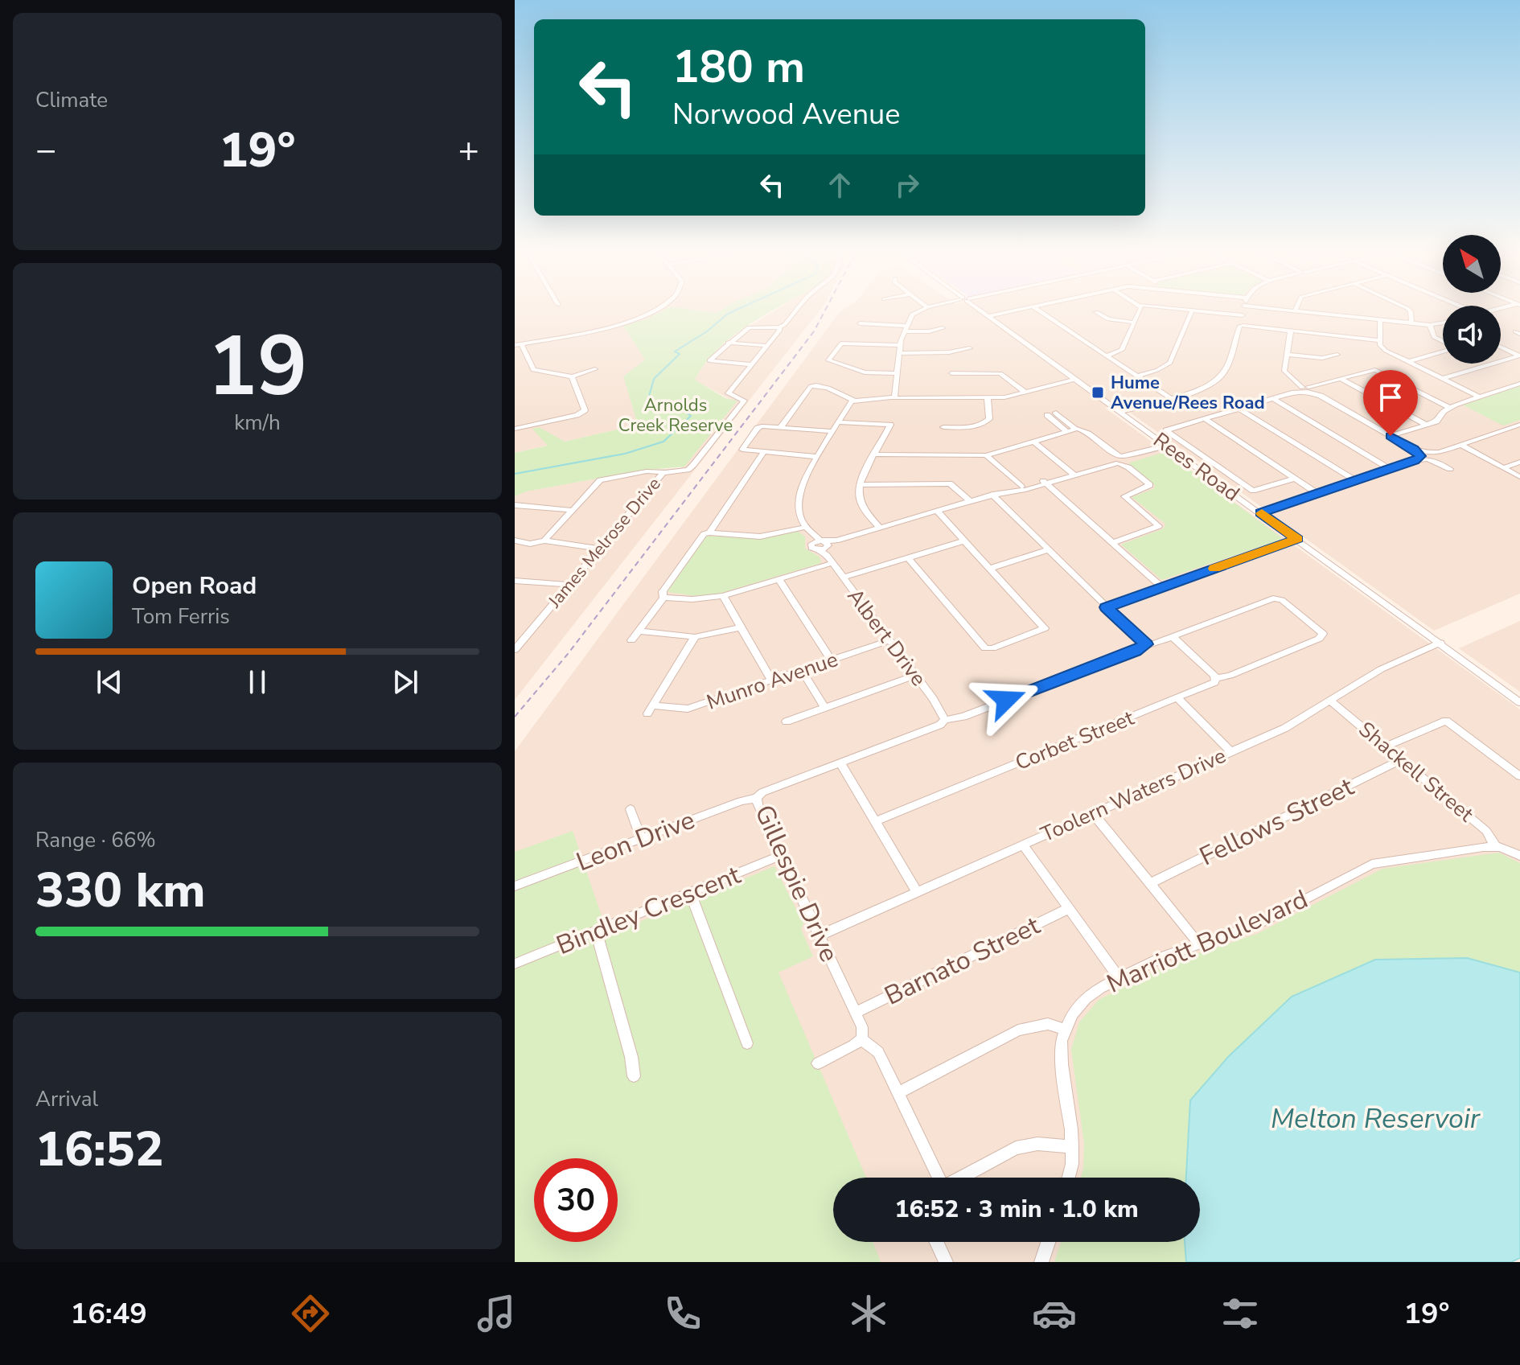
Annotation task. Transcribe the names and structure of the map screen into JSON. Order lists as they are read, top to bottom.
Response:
{
  "streets": {
    "street": [
      "Rees Road",
      "James Melrose Drive",
      "Albert Drive",
      "Munro Avenue",
      "Corbet Street",
      "Shackell Street",
      "Toolern Waters Drive",
      "Fellows Street",
      "Leon Drive",
      "Gillespie Drive",
      "Bindley Crescent",
      "Marriott Boulevard",
      "Barnato Street"
    ]
  },
  "crossings": [
    ["Rees Road", "Toolern Waters Drive"],
    ["Albert Drive", "Munro Avenue"],
    ["Albert Drive", "Gillespie Drive"],
    ["Corbet Street", "Gillespie Drive"],
    ["Shackell Street", "Toolern Waters Drive"],
    ["Shackell Street", "Fellows Street"],
    ["Shackell Street", "Marriott Boulevard"],
    ["Toolern Waters Drive", "Gillespie Drive"],
    ["Leon Drive", "Gillespie Drive"],
    ["Gillespie Drive", "Bindley Crescent"],
    ["Gillespie Drive", "Barnato Street"]
  ],
  "water": ["Melton Reservoir"],
  "parks": ["Arnolds Creek Reserve"],
  "places": {
    "transit": ["Hume Avenue/Rees Road"]
  },
  "north": "top left",
  "page": {
    "tile": [
      "Climate",
      ["19", "km/h"],
      ["Range · 66%", "330 km"],
      ["Arrival", "16:52"]
    ],
    "turn": ["180 m", "Norwood Avenue"],
    "heat": ["−", "19°", "+"],
    "song": ["Open Road", "Tom Ferris"],
    "limit": "30",
    "trip": "16:52 · 3 min · 1.0 km",
    "tabs": ["16:49", "19°"]
  }
}
